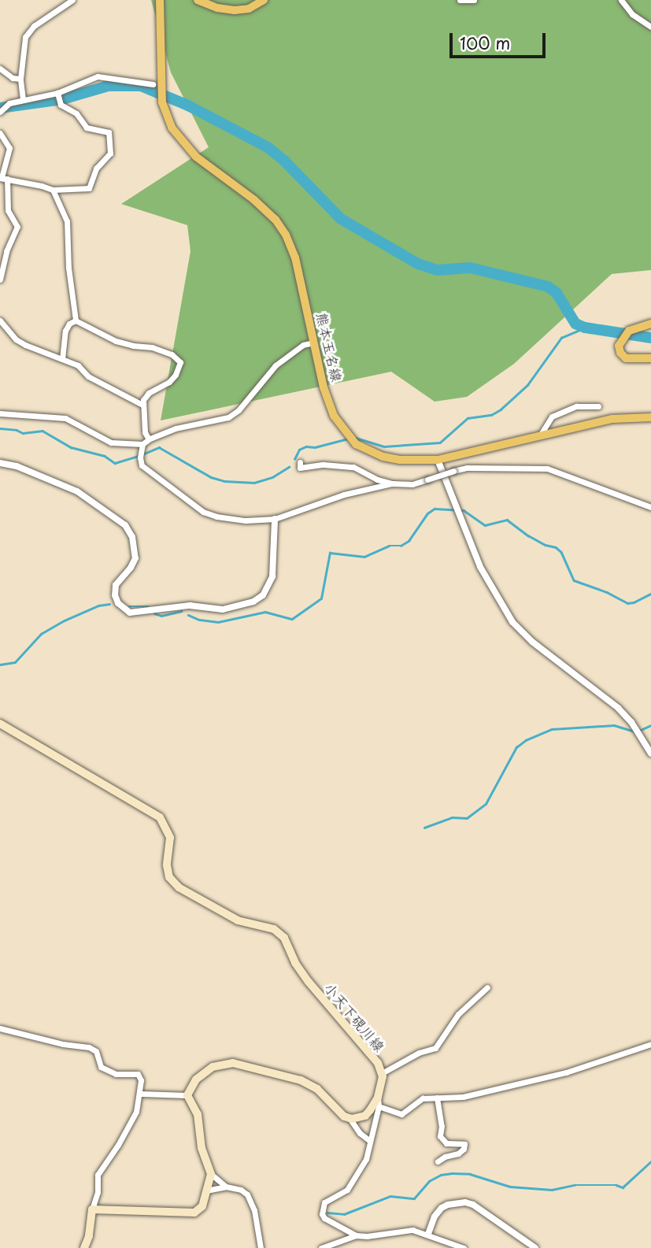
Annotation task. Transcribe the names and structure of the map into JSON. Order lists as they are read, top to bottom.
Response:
{
  "streets": {
    "main road": ["熊本玉名線", "小天下硯川線"]
  },
  "scale_bar": "100 m"
}
